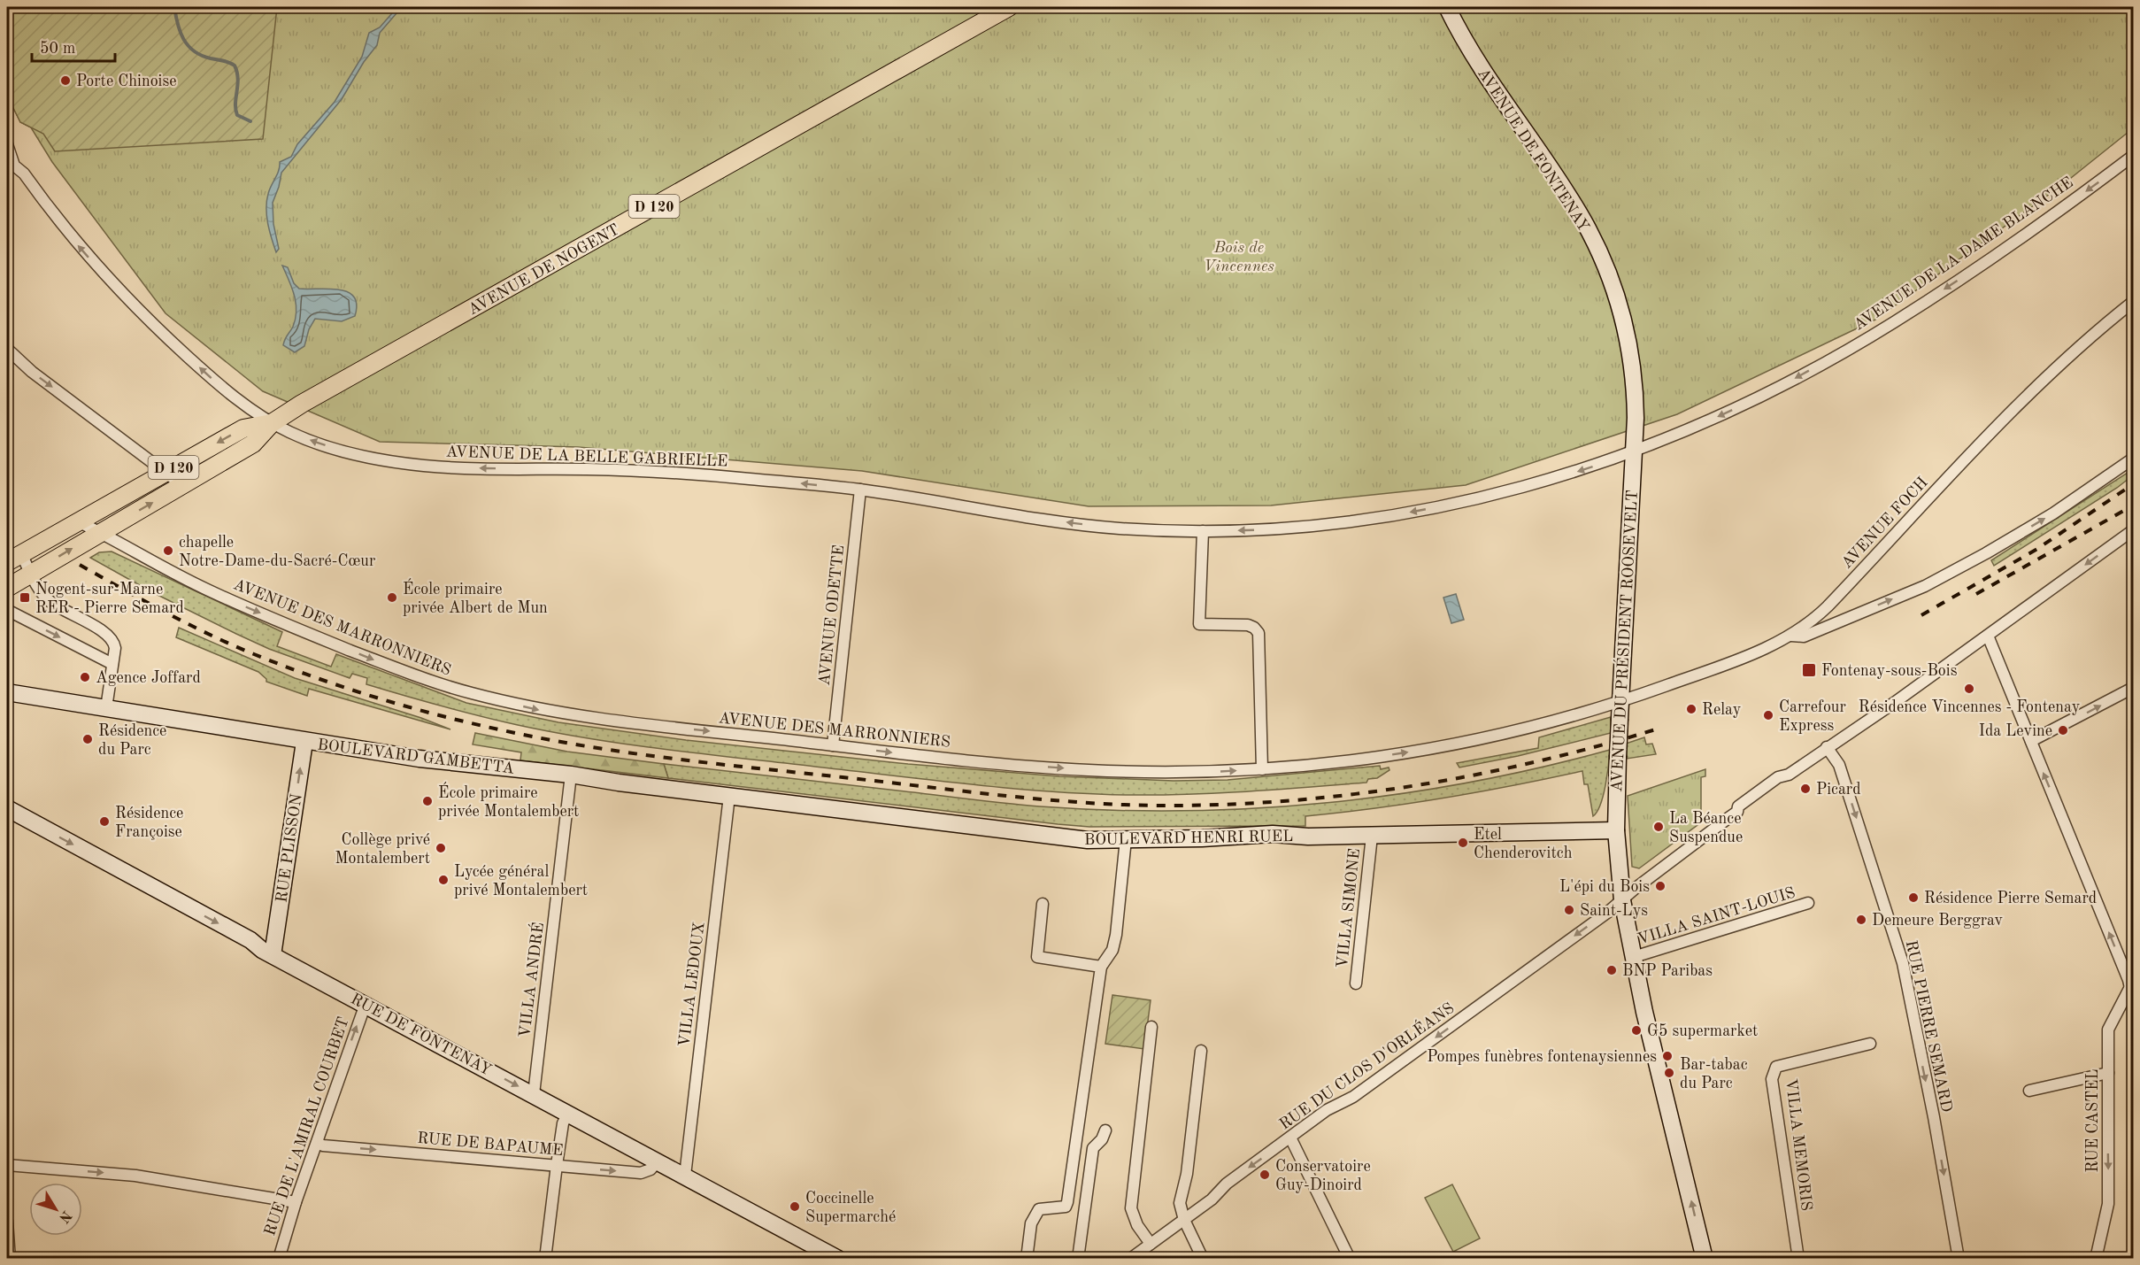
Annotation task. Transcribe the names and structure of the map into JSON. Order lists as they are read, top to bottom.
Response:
{
  "streets": {
    "main road": ["D 120", "AVENUE DE NOGENT"],
    "street": [
      "AVENUE DE FONTENAY",
      "AVENUE DE LA DAME BLANCHE",
      "AVENUE DE LA BELLE GABRIELLE",
      "AVENUE FOCH",
      "AVENUE ODETTE",
      "AVENUE DES MARRONNIERS",
      "AVENUE DU PRÉSIDENT ROOSEVELT",
      "BOULEVARD GAMBETTA",
      "BOULEVARD HENRI RUEL",
      "RUE PLISSON",
      "VILLA SIMONE",
      "VILLA SAINT-LOUIS",
      "VILLA ANDRÉ",
      "VILLA LEDOUX",
      "RUE PIERRE SEMARD",
      "RUE DE FONTENAY",
      "RUE DU CLOS D'ORLÉANS",
      "RUE CASTEL",
      "RUE DE L'AMIRAL COURBET",
      "RUE DE BAPAUME",
      "VILLA MEMORIS"
    ]
  },
  "crossings": [
    ["AVENUE DE FONTENAY", "AVENUE DE LA DAME BLANCHE"],
    ["AVENUE DE FONTENAY", "AVENUE DE LA BELLE GABRIELLE"],
    ["AVENUE DE FONTENAY", "AVENUE DU PRÉSIDENT ROOSEVELT"],
    ["D 120", "AVENUE DE NOGENT"],
    ["D 120", "AVENUE DE LA BELLE GABRIELLE"],
    ["D 120", "AVENUE DES MARRONNIERS"],
    ["AVENUE DE LA DAME BLANCHE", "AVENUE DE LA BELLE GABRIELLE"],
    ["AVENUE DE LA DAME BLANCHE", "AVENUE DU PRÉSIDENT ROOSEVELT"],
    ["AVENUE DE NOGENT", "AVENUE DE LA BELLE GABRIELLE"],
    ["AVENUE DE LA BELLE GABRIELLE", "AVENUE ODETTE"],
    ["AVENUE DE LA BELLE GABRIELLE", "AVENUE DU PRÉSIDENT ROOSEVELT"],
    ["AVENUE FOCH", "AVENUE DES MARRONNIERS"],
    ["AVENUE FOCH", "AVENUE DU PRÉSIDENT ROOSEVELT"],
    ["AVENUE ODETTE", "AVENUE DES MARRONNIERS"],
    ["AVENUE DES MARRONNIERS", "AVENUE DU PRÉSIDENT ROOSEVELT"],
    ["AVENUE DU PRÉSIDENT ROOSEVELT", "BOULEVARD HENRI RUEL"],
    ["AVENUE DU PRÉSIDENT ROOSEVELT", "VILLA SAINT-LOUIS"],
    ["AVENUE DU PRÉSIDENT ROOSEVELT", "RUE DU CLOS D'ORLÉANS"],
    ["BOULEVARD GAMBETTA", "BOULEVARD HENRI RUEL"],
    ["BOULEVARD GAMBETTA", "RUE PLISSON"],
    ["BOULEVARD GAMBETTA", "VILLA ANDRÉ"],
    ["BOULEVARD GAMBETTA", "VILLA LEDOUX"],
    ["BOULEVARD HENRI RUEL", "VILLA SIMONE"],
    ["RUE PLISSON", "RUE DE FONTENAY"],
    ["VILLA ANDRÉ", "RUE DE FONTENAY"],
    ["VILLA LEDOUX", "RUE DE FONTENAY"],
    ["RUE PIERRE SEMARD", "RUE DU CLOS D'ORLÉANS"],
    ["RUE DE FONTENAY", "RUE DE L'AMIRAL COURBET"],
    ["RUE DE FONTENAY", "RUE DE BAPAUME"],
    ["RUE DE L'AMIRAL COURBET", "RUE DE BAPAUME"]
  ],
  "one_way": [
    "AVENUE DE LA DAME BLANCHE",
    "AVENUE DE LA BELLE GABRIELLE",
    "AVENUE DES MARRONNIERS",
    "AVENUE DU PRÉSIDENT ROOSEVELT",
    "RUE PLISSON",
    "RUE PIERRE SEMARD",
    "RUE DE FONTENAY",
    "RUE DU CLOS D'ORLÉANS",
    "RUE CASTEL",
    "RUE DE L'AMIRAL COURBET",
    "RUE DE BAPAUME"
  ],
  "parks": ["Bois de Vincennes"],
  "places": {
    "other": [
      "Porte Chinoise",
      "chapelle Notre-Dame-du-Sacré-Cœur",
      "École primaire privée Albert de Mun",
      "Agence Joffard",
      "Résidence Vincennes - Fontenay",
      "Relay",
      "Carrefour Express",
      "Ida Levine",
      "Résidence du Parc",
      "Picard",
      "École primaire privée Montalembert",
      "Résidence Françoise",
      "La Béance Suspendue",
      "Etel Chenderovitch",
      "Collège privé Montalembert",
      "Lycée général privé Montalembert",
      "L'épi du Bois",
      "Résidence Pierre Semard",
      "Saint-Lys",
      "Demeure Berggrav",
      "BNP Paribas",
      "G5 supermarket",
      "Pompes funèbres fontenaysiennes",
      "Bar-tabac du Parc",
      "Conservatoire Guy-Dinoird",
      "Coccinelle Supermarché"
    ],
    "transit": ["Nogent-sur-Marne RER - Pierre Semard", "Fontenay-sous-Bois"]
  },
  "scale_bar": "50 m",
  "north": "bottom right"
}
